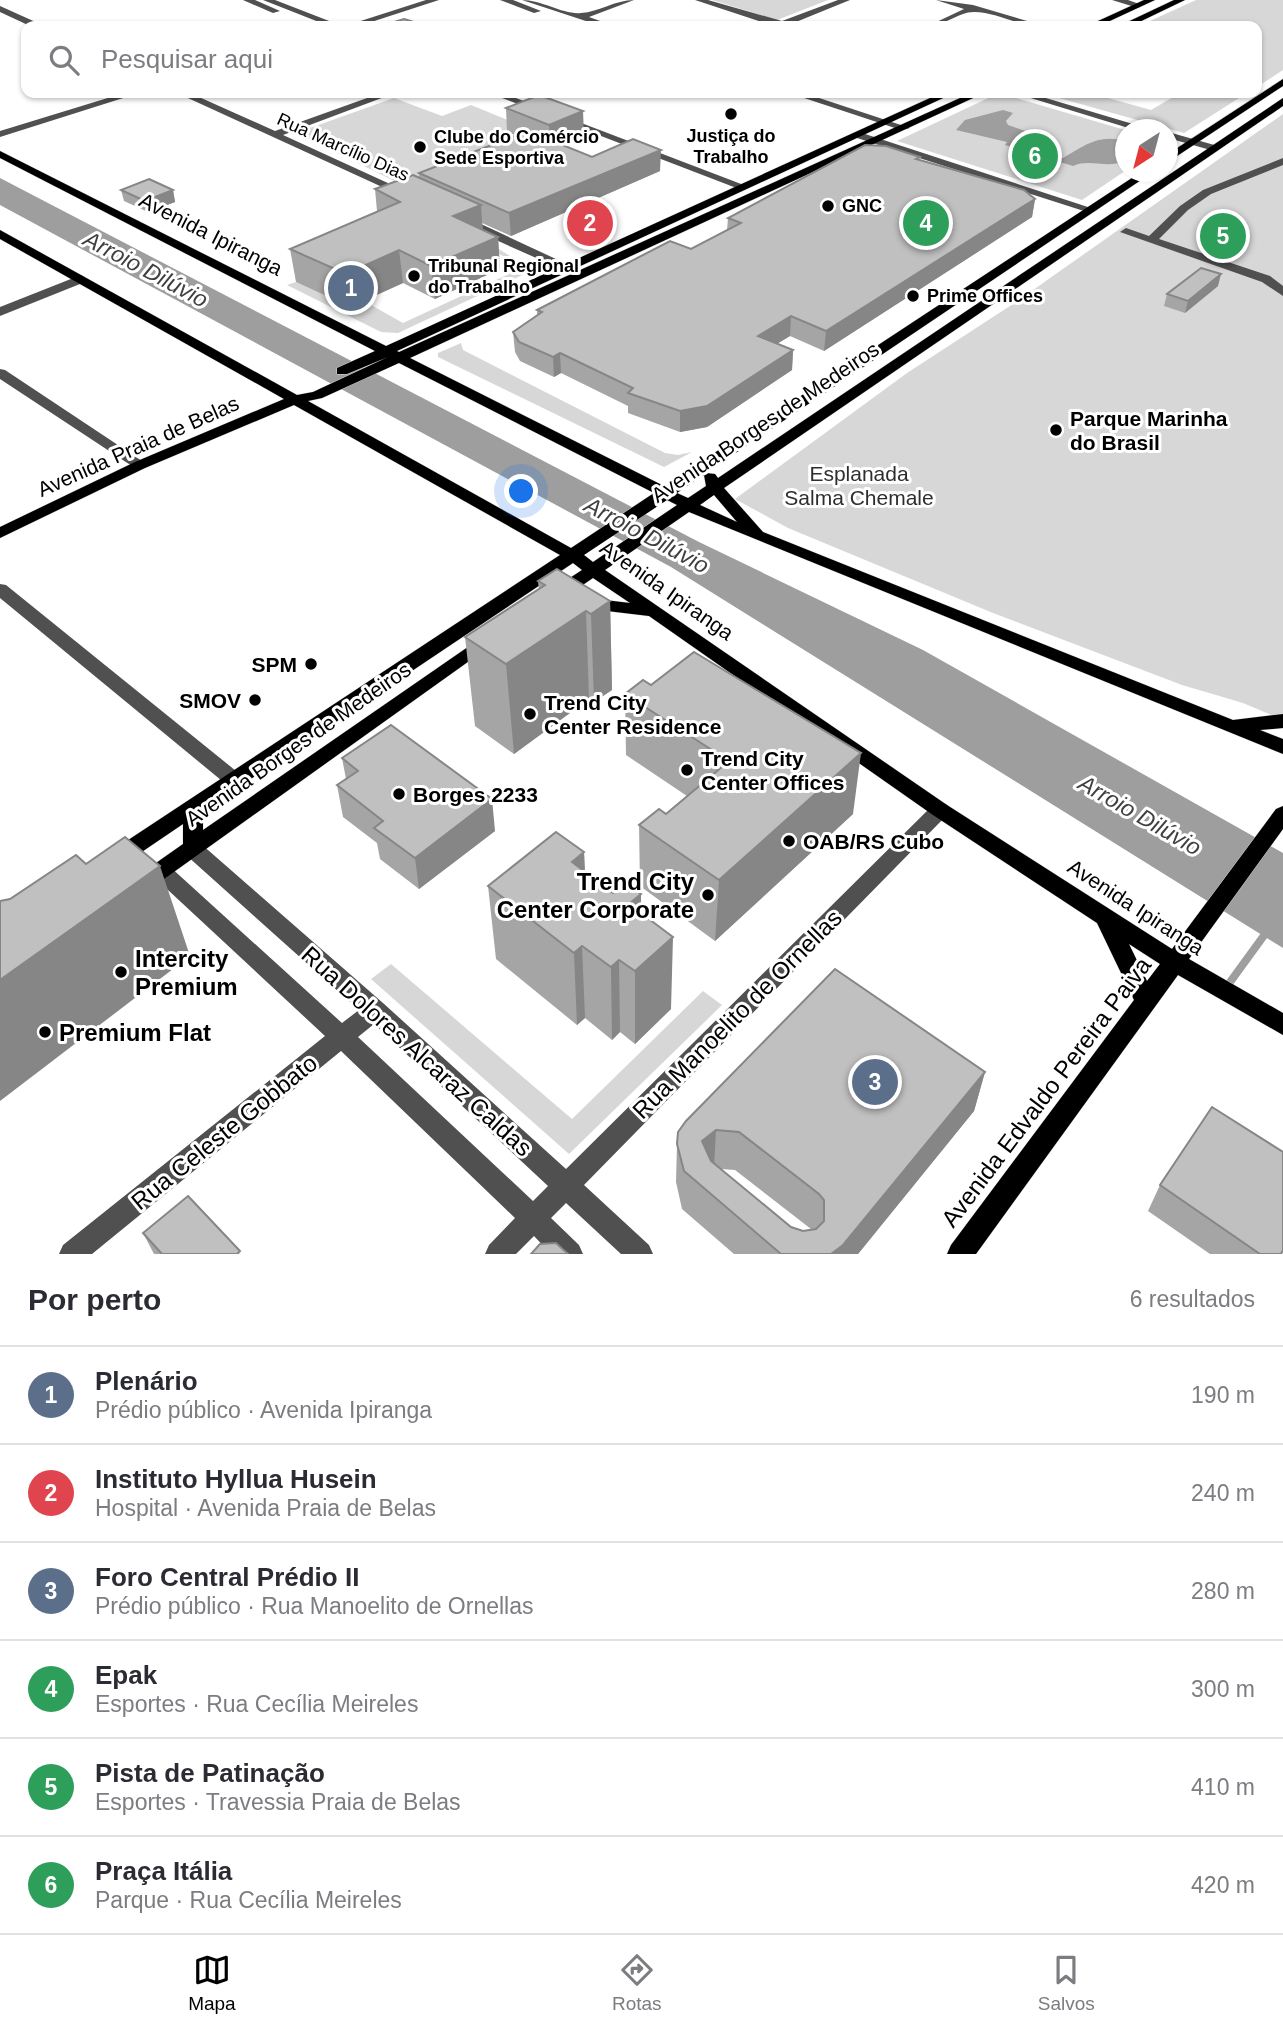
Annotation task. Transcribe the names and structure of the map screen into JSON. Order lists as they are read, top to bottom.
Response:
{
  "streets": {
    "main road": [
      "Avenida Ipiranga",
      "Avenida Borges de Medeiros",
      "Avenida Praia de Belas",
      "Avenida Edvaldo Pereira Paiva"
    ],
    "street": [
      "Rua Marcílio Dias",
      "Rua Manoelito de Ornellas",
      "Rua Dolores Alcaraz Caldas",
      "Rua Celeste Gobbato"
    ]
  },
  "crossings": [
    ["Avenida Ipiranga", "Avenida Borges de Medeiros"],
    ["Avenida Ipiranga", "Avenida Praia de Belas"],
    ["Avenida Ipiranga", "Rua Manoelito de Ornellas"],
    ["Avenida Ipiranga", "Avenida Edvaldo Pereira Paiva"],
    ["Avenida Borges de Medeiros", "Rua Dolores Alcaraz Caldas"],
    ["Rua Manoelito de Ornellas", "Rua Dolores Alcaraz Caldas"],
    ["Rua Dolores Alcaraz Caldas", "Rua Celeste Gobbato"]
  ],
  "water": ["Arroio Dilúvio"],
  "parks": ["Esplanada Salma Chemale"],
  "places": [
    "Justiça do Trabalho",
    "Clube do Comércio Sede Esportiva",
    "GNC",
    "Tribunal Regional do Trabalho",
    "Prime Offices",
    "Parque Marinha do Brasil",
    "SPM",
    "SMOV",
    "Trend City Center Residence",
    "Trend City Center Offices",
    "Borges 2233",
    "OAB/RS Cubo",
    "Trend City Center Corporate",
    "Intercity Premium",
    "Premium Flat"
  ],
  "north": "bottom left",
  "page": {
    "search": "Pesquisar aqui",
    "pins": [
      "6",
      "2",
      "4",
      "5",
      "1",
      "3"
    ],
    "heading": ["Por perto", "6 resultados"],
    "list": [
      {
        "mark": "1",
        "name": "Plenário",
        "note": "Prédio público · Avenida Ipiranga",
        "value": "190 m"
      },
      {
        "mark": "2",
        "name": "Instituto Hyllua Husein",
        "note": "Hospital · Avenida Praia de Belas",
        "value": "240 m"
      },
      {
        "mark": "3",
        "name": "Foro Central Prédio II",
        "note": "Prédio público · Rua Manoelito de Ornellas",
        "value": "280 m"
      },
      {
        "mark": "4",
        "name": "Epak",
        "note": "Esportes · Rua Cecília Meireles",
        "value": "300 m"
      },
      {
        "mark": "5",
        "name": "Pista de Patinação",
        "note": "Esportes · Travessia Praia de Belas",
        "value": "410 m"
      },
      {
        "mark": "6",
        "name": "Praça Itália",
        "note": "Parque · Rua Cecília Meireles",
        "value": "420 m"
      }
    ],
    "nav": ["Mapa", "Rotas", "Salvos"]
  }
}
